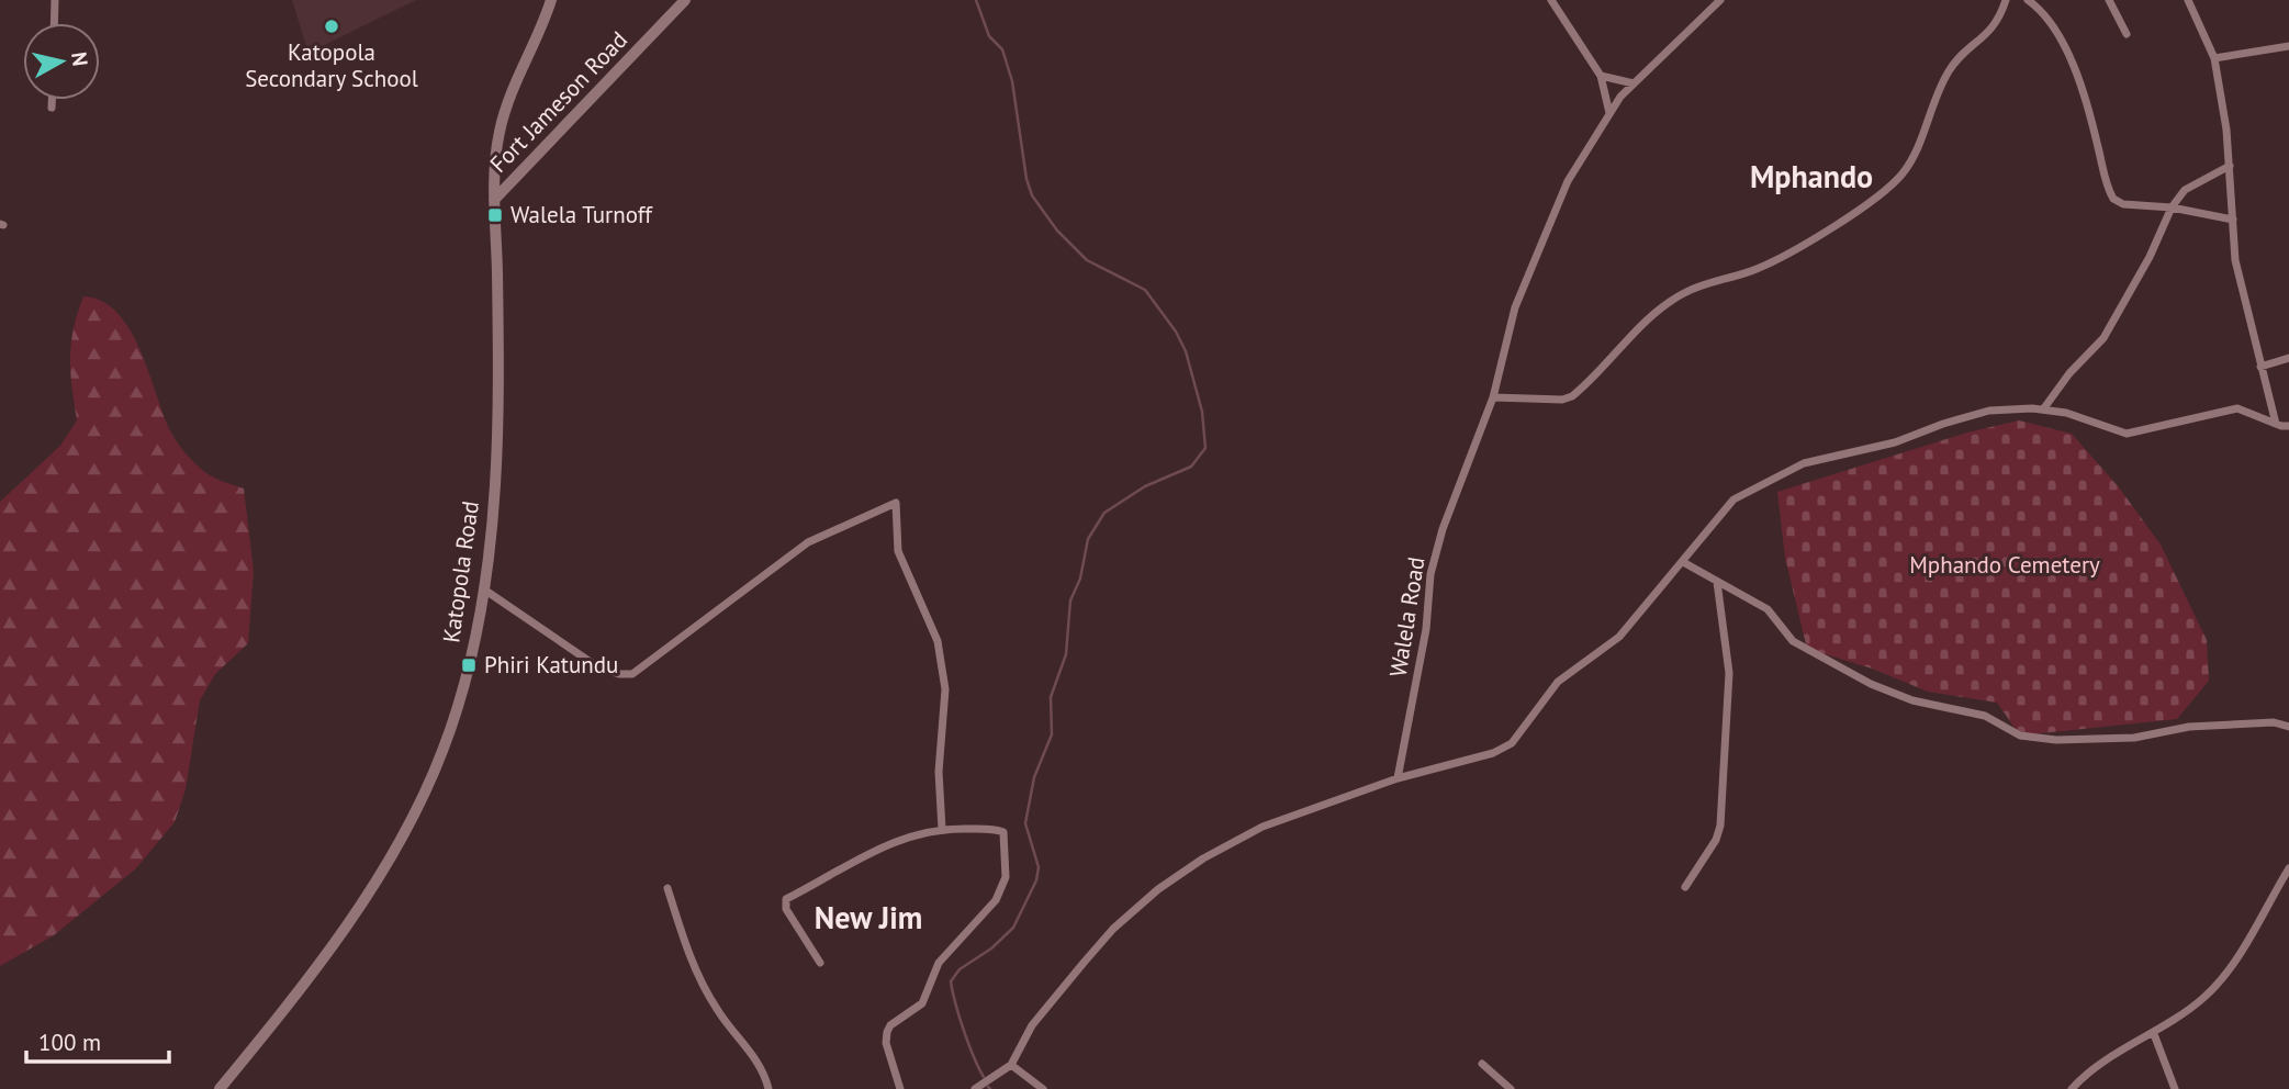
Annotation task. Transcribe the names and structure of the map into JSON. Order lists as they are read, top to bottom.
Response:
{
  "streets": {
    "street": ["Fort Jameson Road", "Katopola Road", "Walela Road"]
  },
  "crossings": [
    ["Fort Jameson Road", "Katopola Road"]
  ],
  "districts": ["Mphando", "New Jim"],
  "parks": ["Mphando Cemetery"],
  "places": {
    "other": ["Katopola Secondary School"],
    "transit": ["Walela Turnoff", "Phiri Katundu"]
  },
  "scale_bar": "100 m",
  "north": "right"
}
